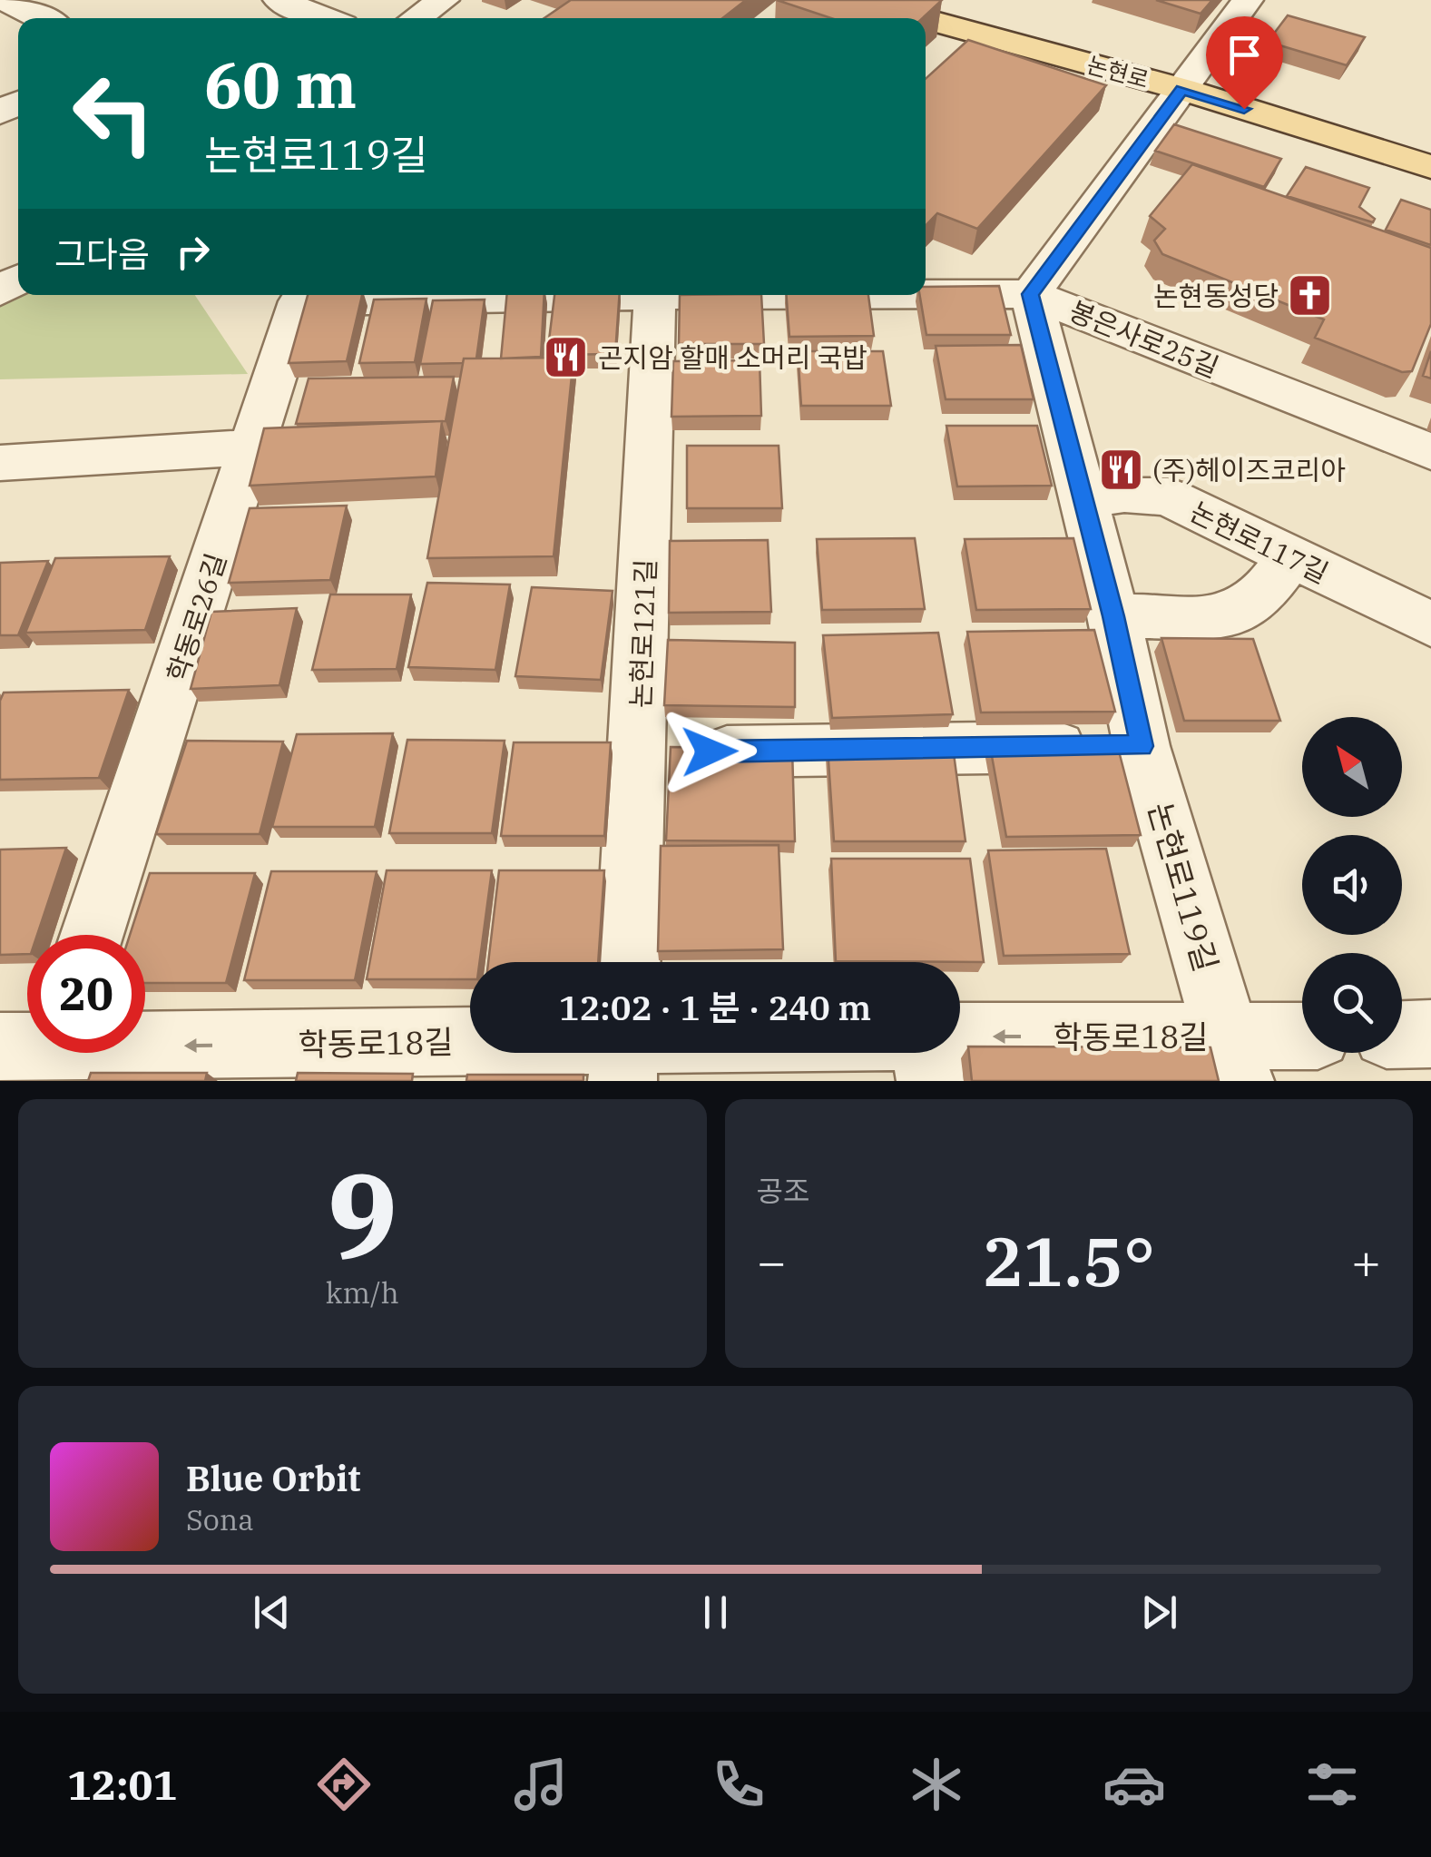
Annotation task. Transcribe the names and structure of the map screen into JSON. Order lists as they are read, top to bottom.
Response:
{
  "streets": {
    "main road": ["논현로"],
    "street": [
      "봉은사로25길",
      "논현로117길",
      "학동로26길",
      "논현로121길",
      "논현로119길",
      "학동로18길"
    ]
  },
  "crossings": [
    ["봉은사로25길", "논현로119길"],
    ["논현로117길", "논현로119길"],
    ["논현로119길", "학동로18길"]
  ],
  "places": {
    "church": ["논현동성당"],
    "restaurant": ["곤지암 할매 소머리 국밥", "(주)헤이즈코리아"]
  },
  "north": "top left",
  "page": {
    "turn": ["60 m", "논현로119길"],
    "then": "그다음",
    "limit": "20",
    "trip": "12:02 · 1 분 · 240 m",
    "tile": [
      ["9", "km/h"],
      "공조"
    ],
    "heat": ["−", "21.5°", "+"],
    "song": ["Blue Orbit", "Sona"],
    "tabs": "12:01"
  }
}
